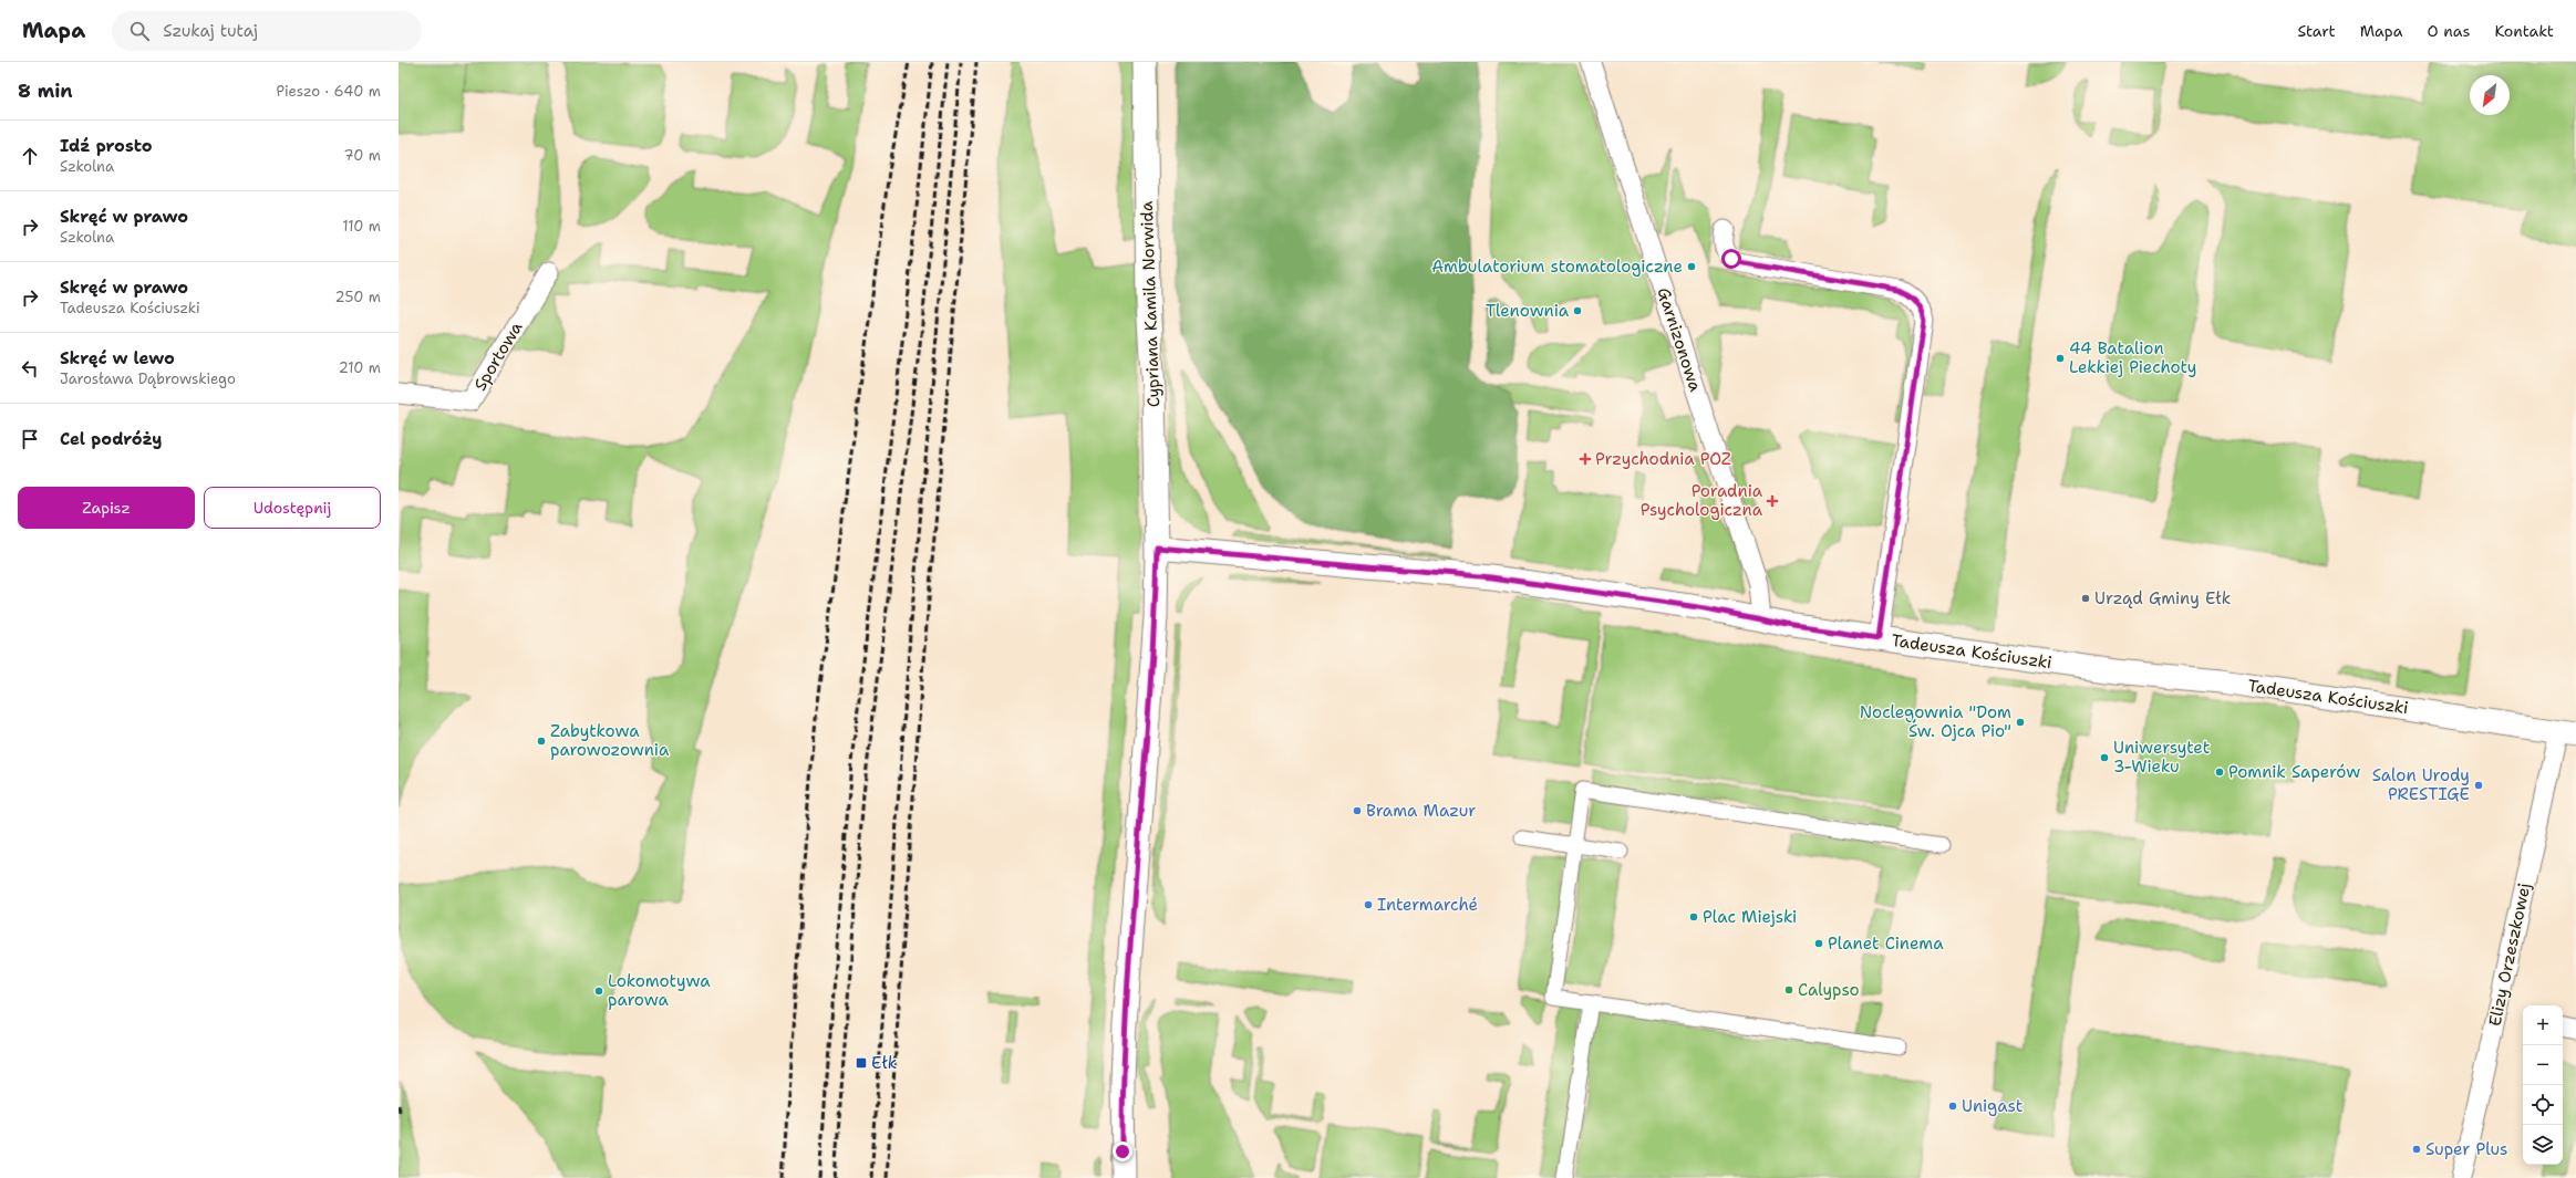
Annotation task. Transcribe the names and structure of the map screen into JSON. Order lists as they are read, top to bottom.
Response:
{
  "streets": {
    "street": [
      "Cypriana Kamila Norwida",
      "Garnizonowa",
      "Sportowa",
      "Tadeusza Kościuszki",
      "Elizy Orzeszkowej"
    ]
  },
  "crossings": [
    ["Cypriana Kamila Norwida", "Tadeusza Kościuszki"],
    ["Garnizonowa", "Tadeusza Kościuszki"],
    ["Tadeusza Kościuszki", "Elizy Orzeszkowej"]
  ],
  "places": {
    "other": [
      "Ambulatorium stomatologiczne",
      "Tlenownia",
      "44 Batalion Lekkiej Piechoty",
      "Urząd Gminy Ełk",
      "Noclegownia \"Dom Św. Ojca Pio\"",
      "Zabytkowa parowozownia",
      "Uniwersytet 3-Wieku",
      "Pomnik Saperów",
      "Salon Urody PRESTIGE",
      "Brama Mazur",
      "Intermarché",
      "Plac Miejski",
      "Planet Cinema",
      "Calypso",
      "Lokomotywa parowa",
      "Unigast",
      "Super Plus"
    ],
    "health": ["Przychodnia POZ", "Poradnia Psychologiczna"],
    "transit": ["Ełk"]
  },
  "north": "bottom left",
  "page": {
    "header": "Mapa",
    "search": "Szukaj tutaj",
    "nav": [
      "Start",
      "Mapa",
      "O nas",
      "Kontakt"
    ],
    "heading": ["8 min", "Pieszo · 640 m"],
    "list": [
      ["Idź prosto", "Szkolna", "70 m"],
      ["Skręć w prawo", "Szkolna", "110 m"],
      ["Skręć w prawo", "Tadeusza Kościuszki", "250 m"],
      ["Skręć w lewo", "Jarosława Dąbrowskiego", "210 m"],
      "Cel podróży"
    ],
    "buttons": ["Zapisz", "Udostępnij"],
    "map_buttons": ["+", "−"]
  }
}
